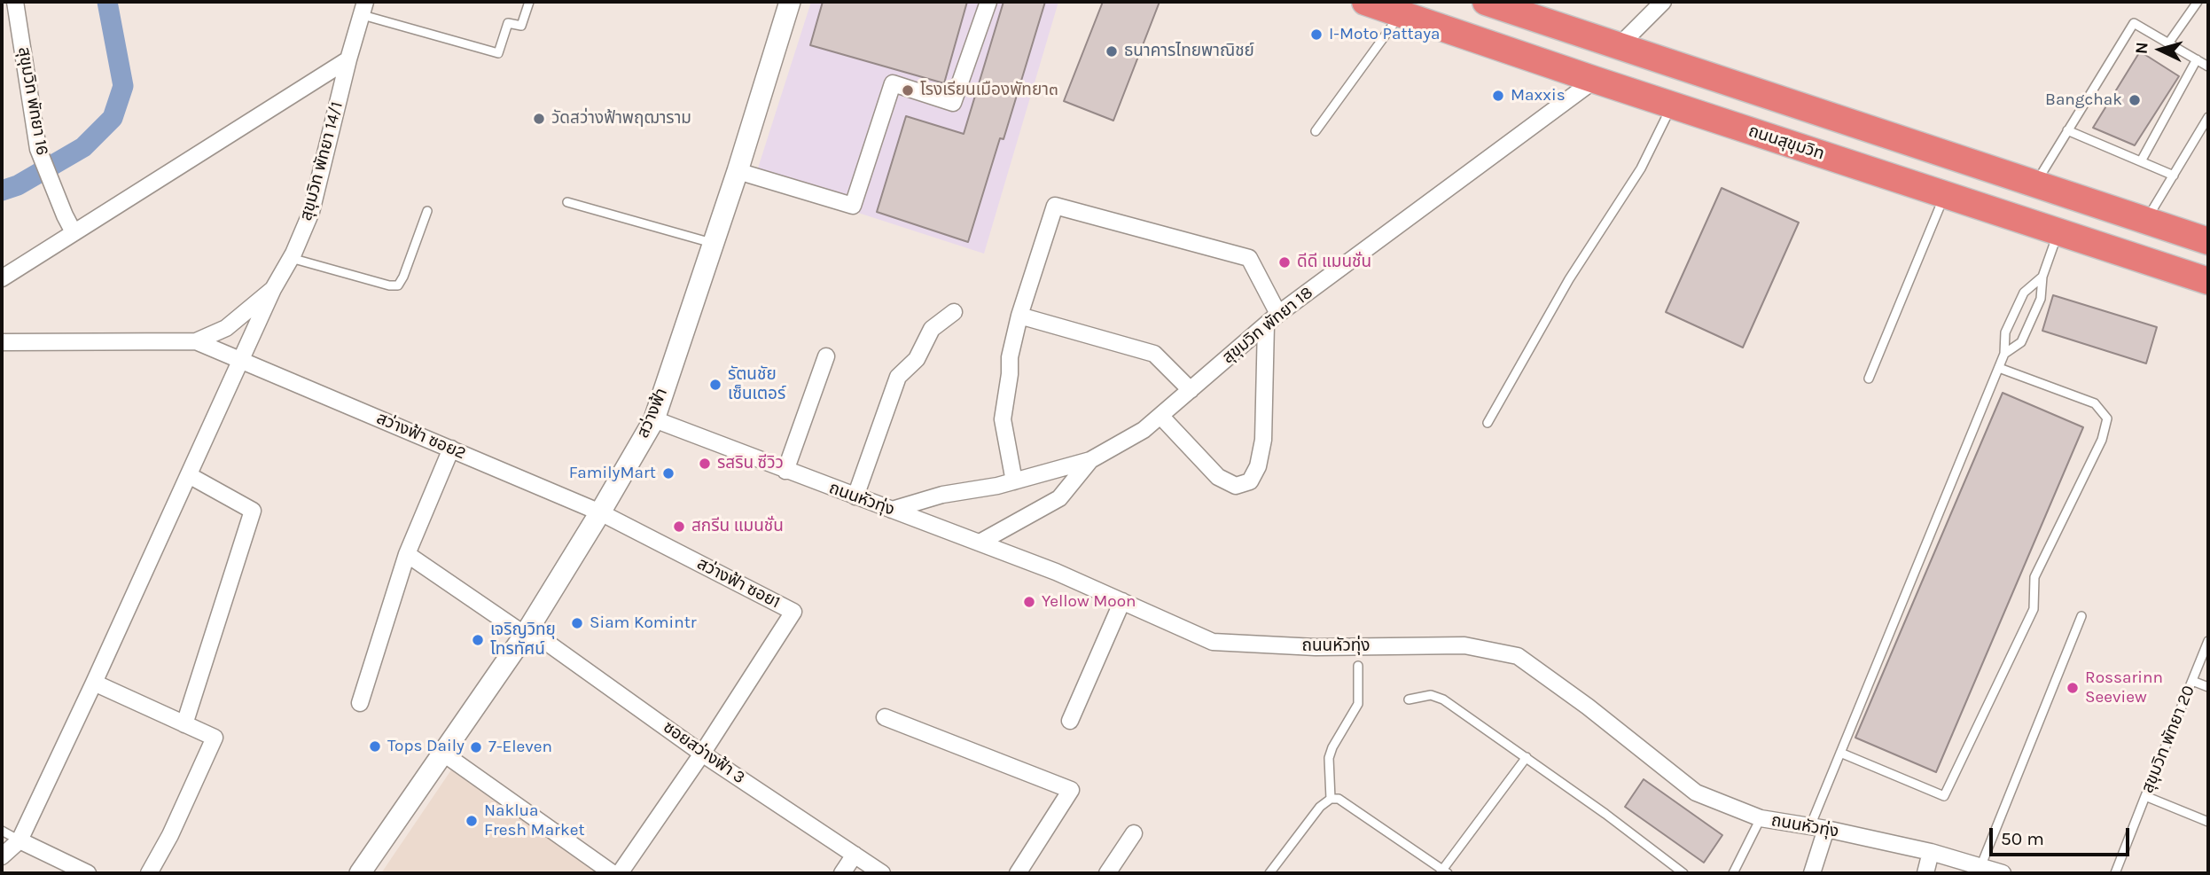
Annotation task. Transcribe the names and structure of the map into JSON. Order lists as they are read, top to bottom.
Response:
{
  "streets": {
    "highway": ["ถนนสุขุมวิท"],
    "street": [
      "สุขุมวิท พัทยา 16",
      "สุขุมวิท พัทยา 14/1",
      "สุขุมวิท พัทยา 18",
      "สว่างฟ้า",
      "สว่างฟ้า ซอย2",
      "ถนนหัวทุ่ง",
      "สว่างฟ้า ซอย1",
      "ซอยสว่างฟ้า 3"
    ],
    "lane": ["สุขุมวิท พัทยา 20"]
  },
  "crossings": [
    ["ถนนสุขุมวิท", "สุขุมวิท พัทยา 18"],
    ["สุขุมวิท พัทยา 14/1", "สว่างฟ้า ซอย2"],
    ["สุขุมวิท พัทยา 18", "ถนนหัวทุ่ง"],
    ["สว่างฟ้า", "สว่างฟ้า ซอย2"],
    ["สว่างฟ้า", "ถนนหัวทุ่ง"],
    ["สว่างฟ้า", "สว่างฟ้า ซอย1"],
    ["สว่างฟ้า", "ซอยสว่างฟ้า 3"],
    ["สว่างฟ้า ซอย2", "สว่างฟ้า ซอย1"],
    ["สว่างฟ้า ซอย1", "ซอยสว่างฟ้า 3"]
  ],
  "places": [
    "I-Moto Pattaya",
    "ธนาคารไทยพาณิชย์",
    "โรงเรียนเมืองพัทยา๓",
    "Maxxis",
    "Bangchak",
    "วัดสว่างฟ้าพฤฒาราม",
    "ดีดี แมนชั่น",
    "รัตนชัย เซ็นเตอร์",
    "รสริน ซีวิว",
    "FamilyMart",
    "สกรีน แมนชั่น",
    "Yellow Moon",
    "Siam Komintr",
    "เจริญวิทยุ โทรทัศน์",
    "Rossarinn Seeview",
    "Tops Daily",
    "7-Eleven",
    "Naklua Fresh Market"
  ],
  "scale_bar": "50 m",
  "north": "left"
}
